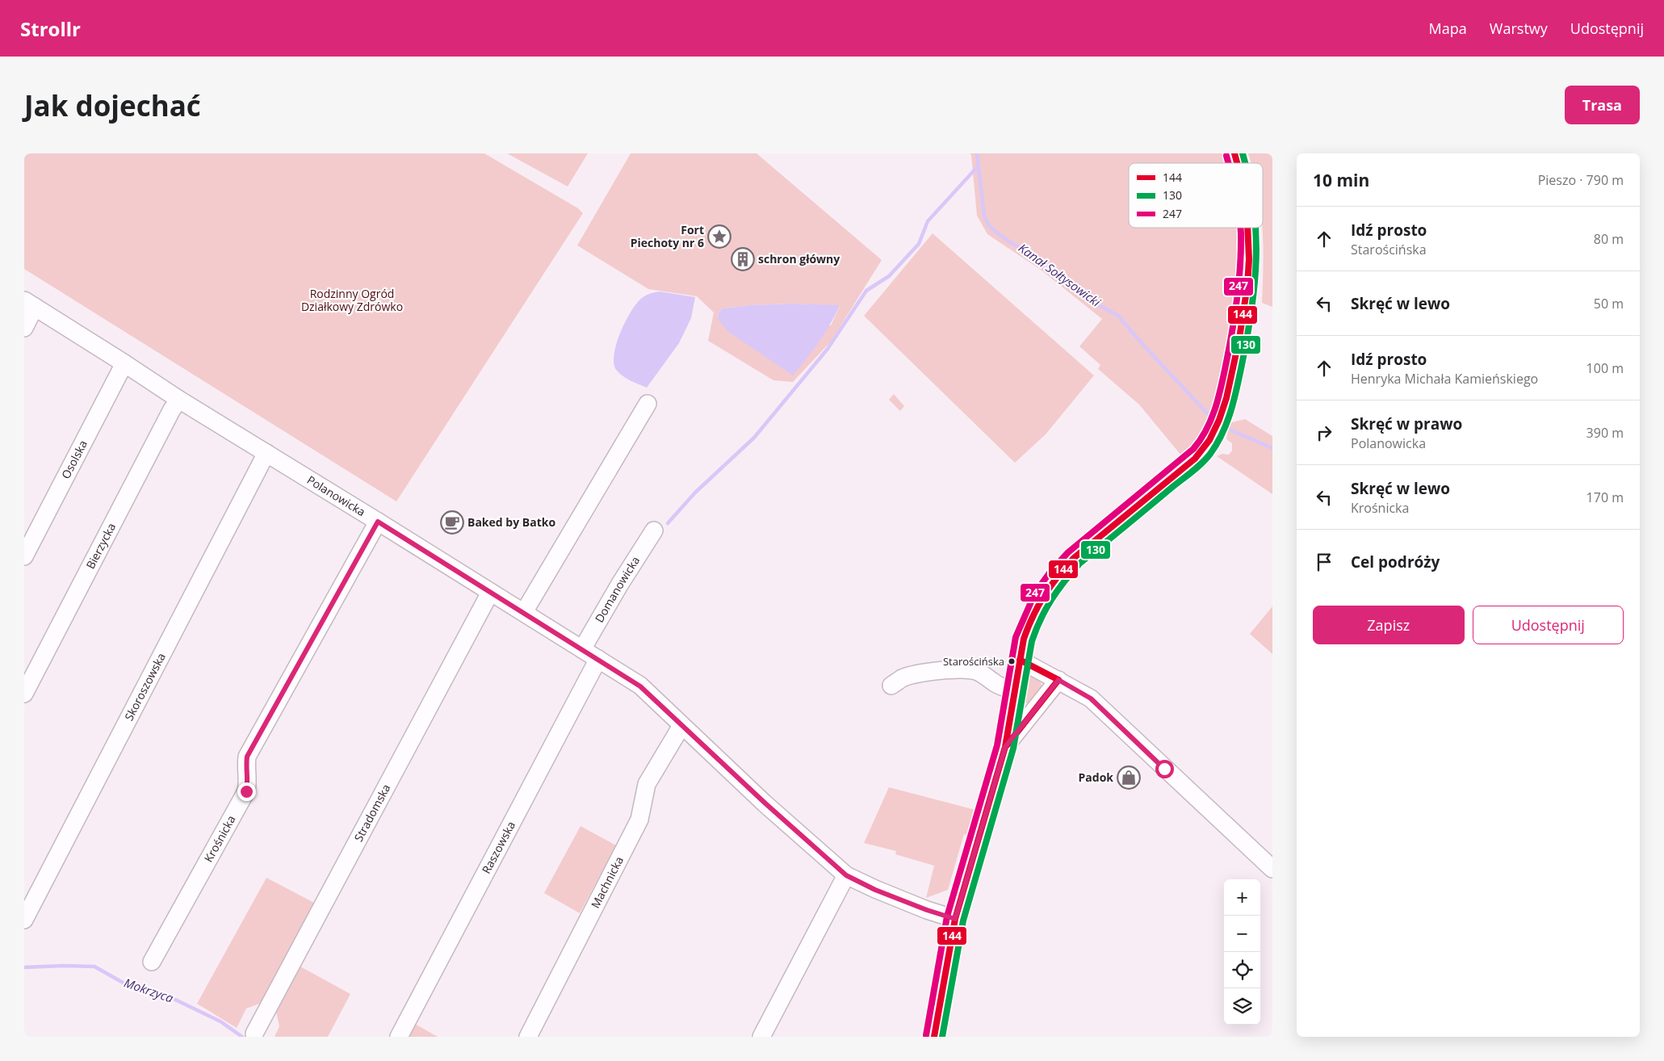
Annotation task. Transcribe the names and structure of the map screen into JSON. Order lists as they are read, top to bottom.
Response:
{
  "streets": {
    "street": [
      "Osolska",
      "Polanowicka",
      "Bierzycka",
      "Domanowicka",
      "Skoroszowska",
      "Stradomska",
      "Krośnicka",
      "Raszowska",
      "Machnicka"
    ]
  },
  "crossings": [
    ["Osolska", "Polanowicka"],
    ["Polanowicka", "Bierzycka"],
    ["Polanowicka", "Domanowicka"],
    ["Polanowicka", "Skoroszowska"],
    ["Polanowicka", "Stradomska"],
    ["Polanowicka", "Krośnicka"],
    ["Polanowicka", "Raszowska"],
    ["Polanowicka", "Machnicka"]
  ],
  "water": ["Kanał Sołtysowicki", "Mokrzyca"],
  "parks": ["Rodzinny Ogród Działkowy Zdrówko"],
  "places": {
    "place": ["Fort Piechoty nr 6"],
    "building": ["schron główny"],
    "cafe": ["Baked by Batko"],
    "other": ["Starościńska"],
    "shop": ["Padok"]
  },
  "lines": ["transit line 144", "transit line 130", "transit line 247"],
  "legend": ["144", "130", "247"],
  "page": {
    "header": "Strollr",
    "nav": ["Mapa", "Warstwy", "Udostępnij"],
    "buttons": [
      "Trasa",
      ["Zapisz", "Udostępnij"]
    ],
    "title": "Jak dojechać",
    "heading": ["10 min", "Pieszo · 790 m"],
    "list": [
      ["Idź prosto", "Starościńska", "80 m"],
      ["Skręć w lewo", "50 m"],
      ["Idź prosto", "Henryka Michała Kamieńskiego", "100 m"],
      ["Skręć w prawo", "Polanowicka", "390 m"],
      ["Skręć w lewo", "Krośnicka", "170 m"],
      "Cel podróży"
    ],
    "map_buttons": ["+", "−"]
  }
}
